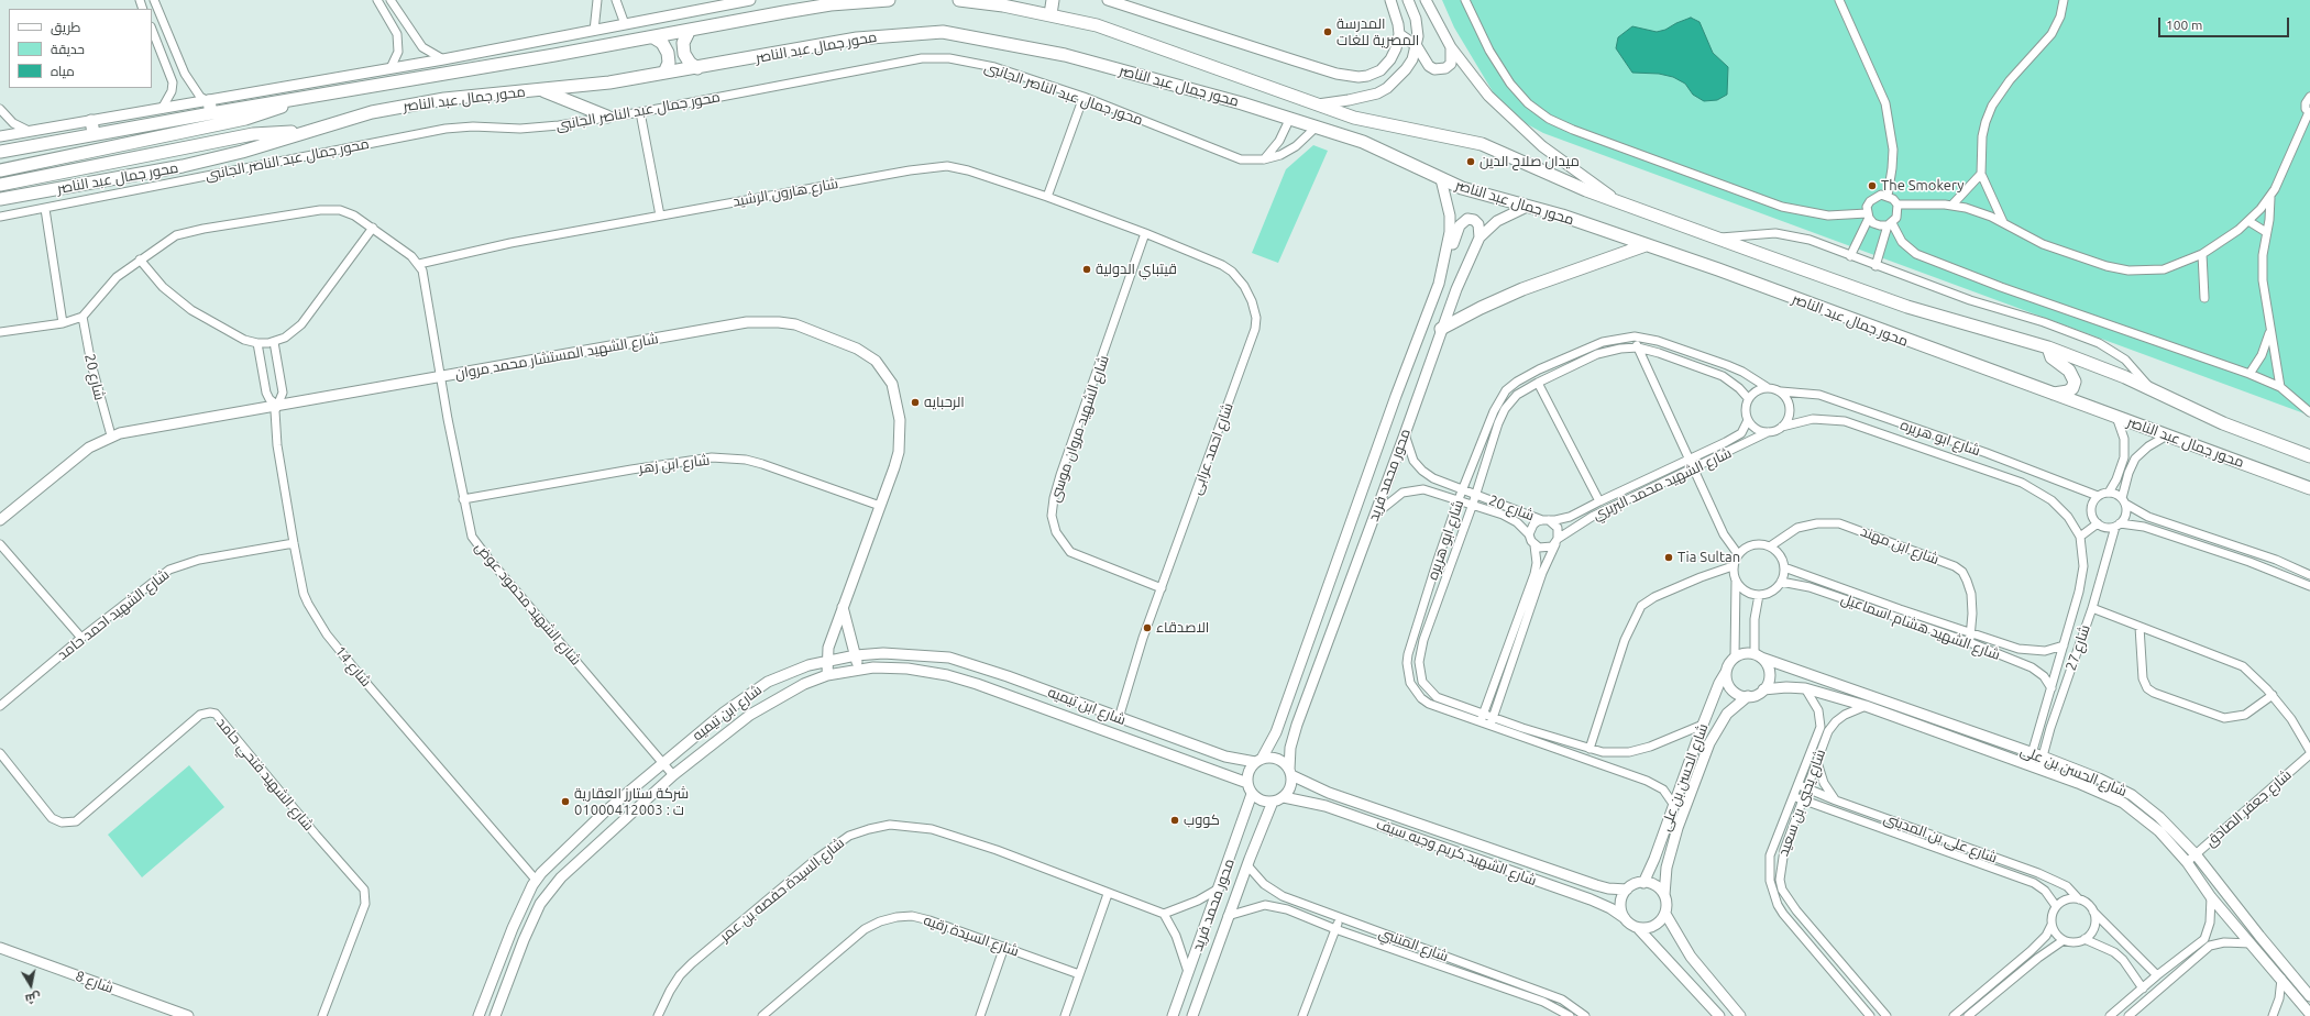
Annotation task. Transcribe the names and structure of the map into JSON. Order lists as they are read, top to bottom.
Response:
{
  "streets": {
    "main road": ["محور جمال عبد الناصر"],
    "street": [
      "محور جمال عبد الناصر الجانبى",
      "شارع هارون الرشيد",
      "شارع الشهيد المستشار محمد مروان",
      "شارع 20",
      "شارع الشهيد مروان موسى",
      "شارع ابو هريره",
      "شارع احمد عرابى",
      "شارع ابن زهر",
      "محور محمد فريد",
      "شارع الشهيد محمد البربري",
      "شارع ابن مهند",
      "شارع الشهيد محمود عوض",
      "شارع الشهيد احمد حامد",
      "شارع الشهيد هشام اسماعيل",
      "شارع 27",
      "شارع 14",
      "شارع ابن تيميه",
      "شارع الحسن بن على",
      "شارع الشهيد فتحي حامد",
      "شارع يحيي بن سعيد",
      "شارع جعفر الصادق",
      "شارع على بن المدينى",
      "شارع الشهيد كريم وجيه سيف",
      "شارع السيدة حفصه بن عمر",
      "شارع السيدة رقيه",
      "شارع المتنبي",
      "شارع 8"
    ]
  },
  "crossings": [
    ["محور جمال عبد الناصر", "محور جمال عبد الناصر الجانبى"],
    ["محور جمال عبد الناصر", "محور محمد فريد"],
    ["شارع هارون الرشيد", "شارع الشهيد مروان موسى"],
    ["شارع هارون الرشيد", "شارع احمد عرابى"],
    ["شارع هارون الرشيد", "شارع الشهيد محمود عوض"],
    ["شارع الشهيد المستشار محمد مروان", "شارع 20"],
    ["شارع الشهيد المستشار محمد مروان", "شارع ابن زهر"],
    ["شارع الشهيد المستشار محمد مروان", "شارع الشهيد محمود عوض"],
    ["شارع الشهيد المستشار محمد مروان", "شارع 14"],
    ["شارع الشهيد المستشار محمد مروان", "شارع ابن تيميه"],
    ["شارع 20", "شارع ابو هريره"],
    ["شارع 20", "محور محمد فريد"],
    ["شارع 20", "شارع الشهيد محمد البربري"],
    ["شارع الشهيد مروان موسى", "شارع احمد عرابى"],
    ["شارع ابو هريره", "شارع الشهيد محمد البربري"],
    ["شارع ابو هريره", "شارع 27"],
    ["شارع ابو هريره", "شارع الحسن بن على"],
    ["شارع احمد عرابى", "شارع ابن تيميه"],
    ["شارع ابن زهر", "شارع الشهيد محمود عوض"],
    ["محور محمد فريد", "شارع ابن تيميه"],
    ["محور محمد فريد", "شارع الشهيد كريم وجيه سيف"],
    ["محور محمد فريد", "شارع المتنبي"],
    ["شارع ابن مهند", "شارع الشهيد هشام اسماعيل"],
    ["شارع الشهيد محمود عوض", "شارع ابن تيميه"],
    ["شارع الشهيد احمد حامد", "شارع 14"],
    ["شارع الشهيد هشام اسماعيل", "شارع 27"],
    ["شارع 27", "شارع الحسن بن على"],
    ["شارع 14", "شارع ابن تيميه"],
    ["شارع ابن تيميه", "شارع الشهيد كريم وجيه سيف"],
    ["شارع الحسن بن على", "شارع يحيي بن سعيد"],
    ["شارع الحسن بن على", "شارع جعفر الصادق"],
    ["شارع الحسن بن على", "شارع الشهيد كريم وجيه سيف"],
    ["شارع يحيي بن سعيد", "شارع على بن المدينى"]
  ],
  "places": [
    "المدرسة المصرية للغات",
    "ميدان صلاح الدين",
    "The Smokery",
    "قيتباي الدولية",
    "الرحبايه",
    "Tia Sultan",
    "الاصدقاء",
    "شركة ستارز العقارية ت : 01000412003",
    "كووب"
  ],
  "legend": ["طريق", "حديقة", "مياه"],
  "scale_bar": "100 m",
  "north": "bottom"
}
